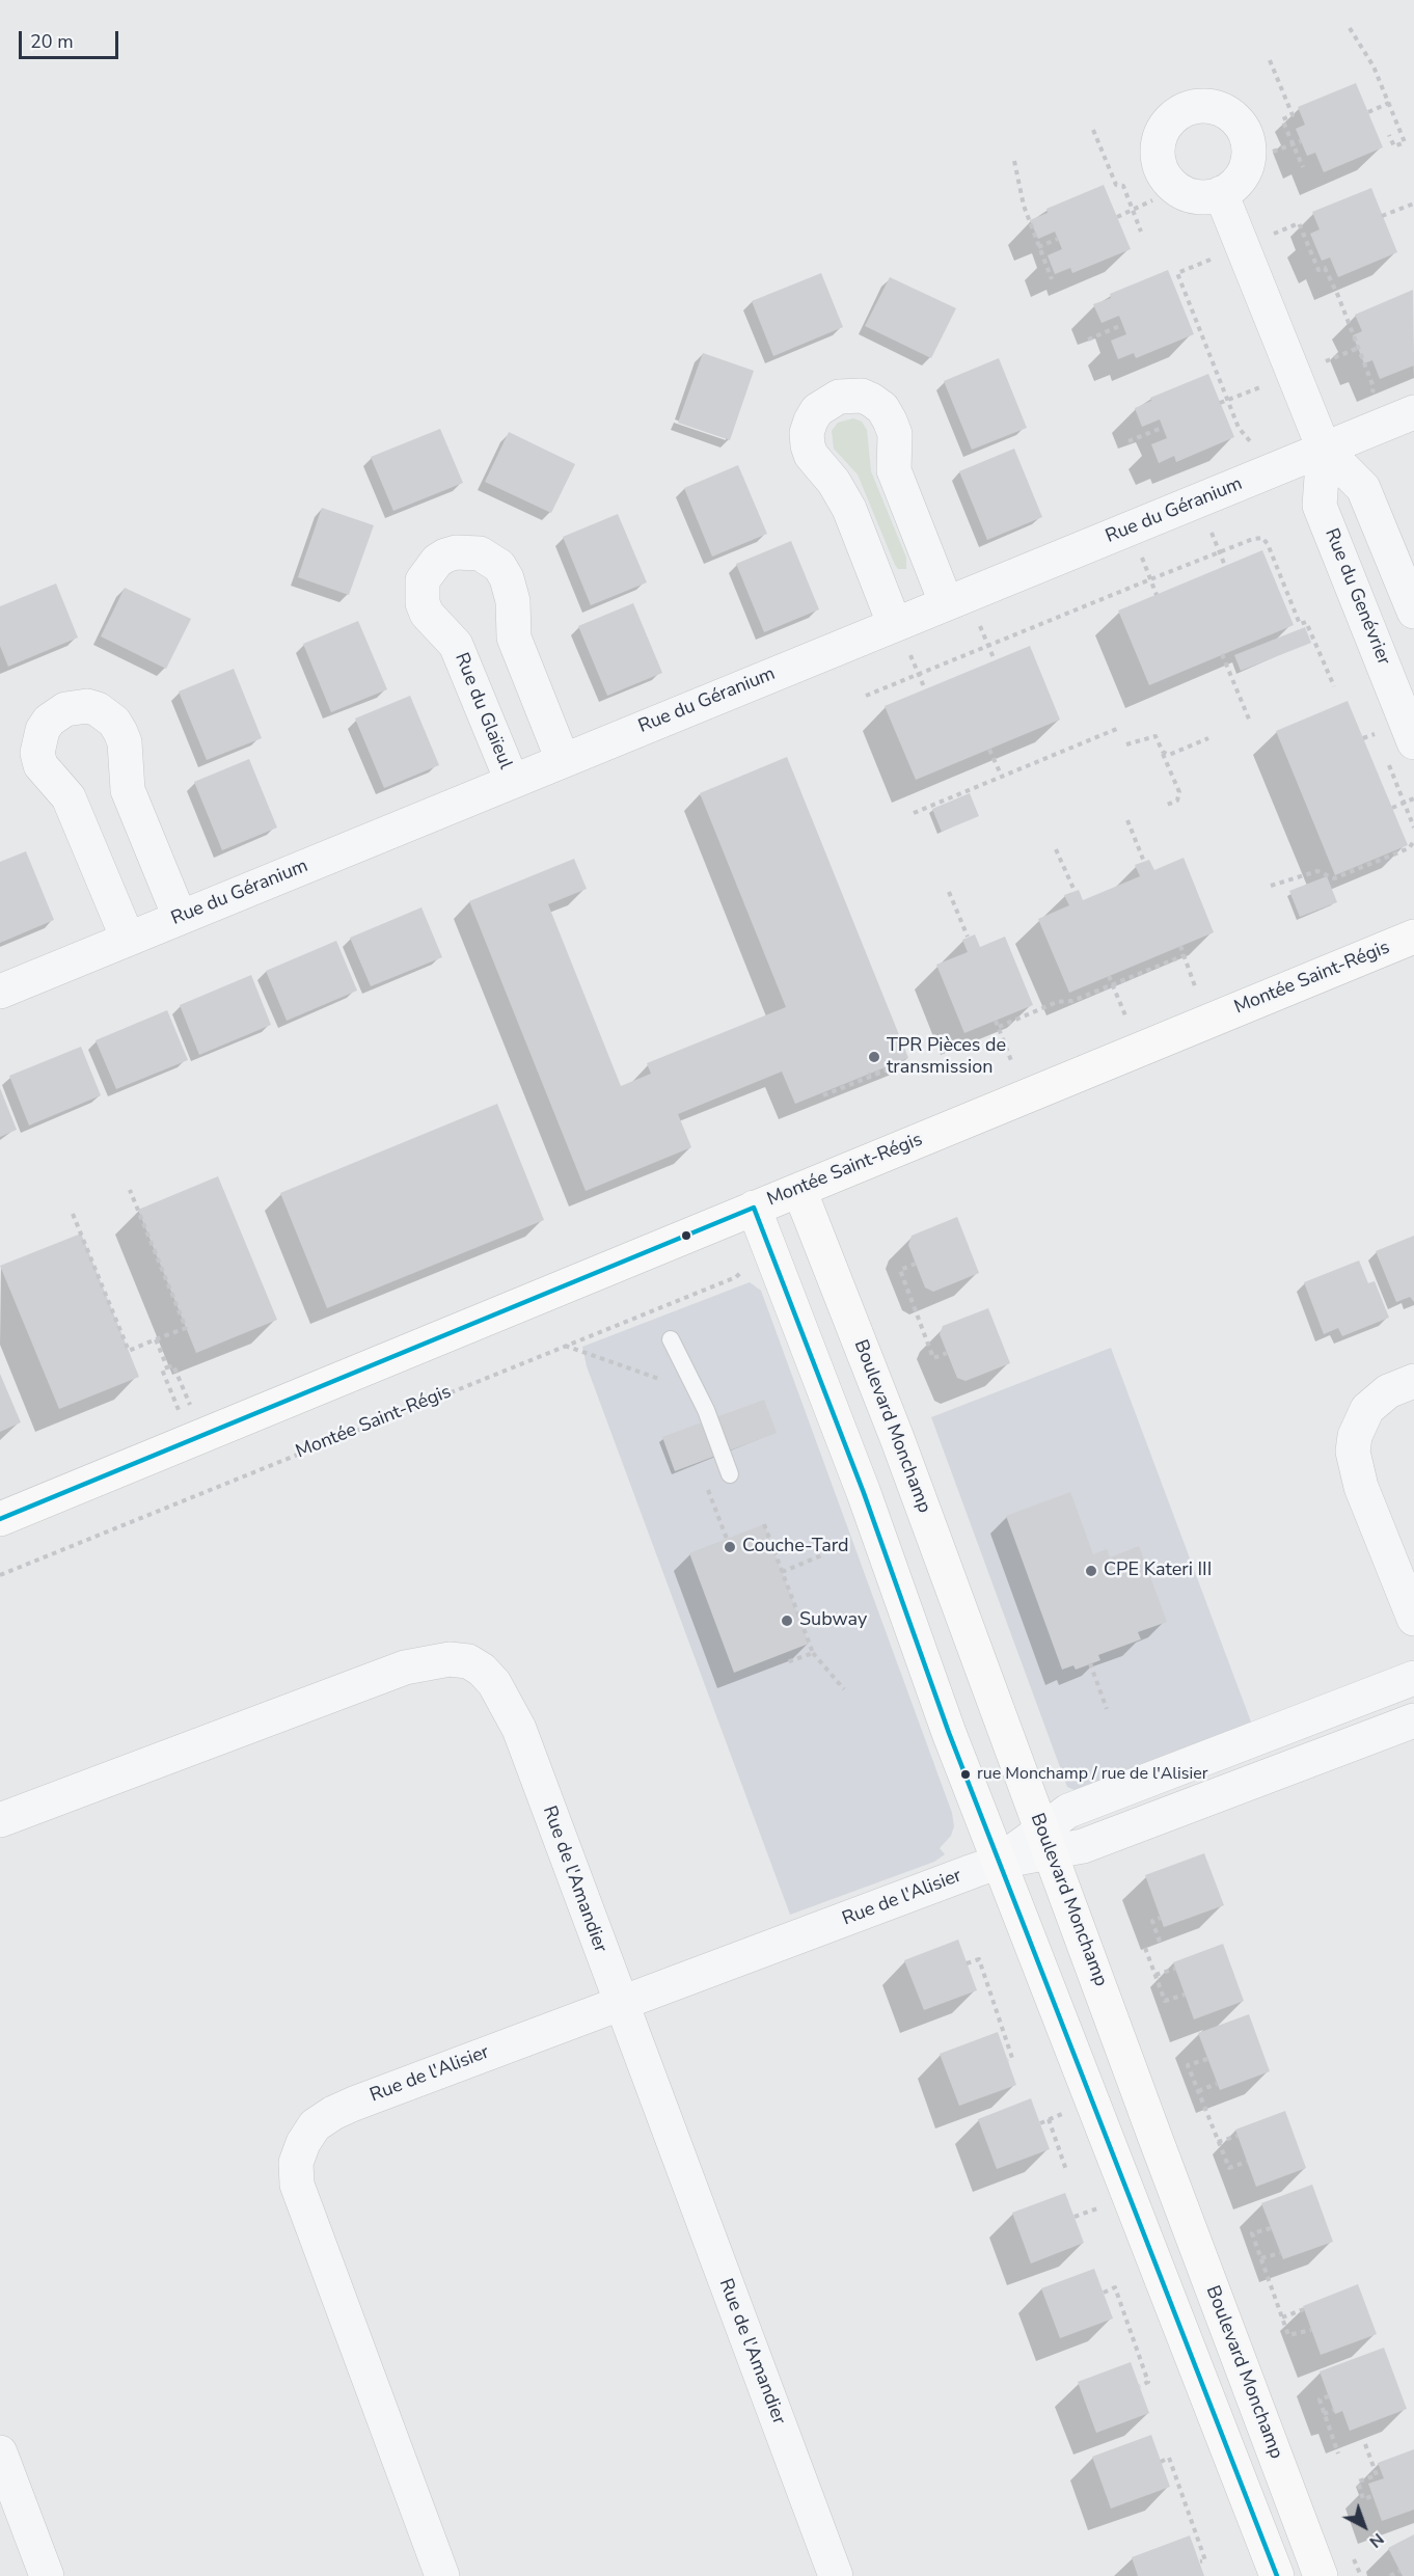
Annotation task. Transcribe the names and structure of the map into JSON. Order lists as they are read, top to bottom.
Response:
{
  "streets": {
    "street": [
      "Rue du Géranium",
      "Rue du Genévrier",
      "Rue du Glaïeul",
      "Montée Saint-Régis",
      "Boulevard Monchamp",
      "Rue de l'Amandier",
      "Rue de l'Alisier"
    ]
  },
  "crossings": [
    ["Rue du Géranium", "Rue du Genévrier"],
    ["Rue du Géranium", "Rue du Glaïeul"],
    ["Montée Saint-Régis", "Boulevard Monchamp"],
    ["Boulevard Monchamp", "Rue de l'Alisier"],
    ["Rue de l'Amandier", "Rue de l'Alisier"]
  ],
  "places": [
    "TPR Pièces de transmission",
    "Couche-Tard",
    "CPE Kateri III",
    "Subway",
    "rue Monchamp / rue de l'Alisier"
  ],
  "scale_bar": "20 m",
  "north": "bottom right"
}
